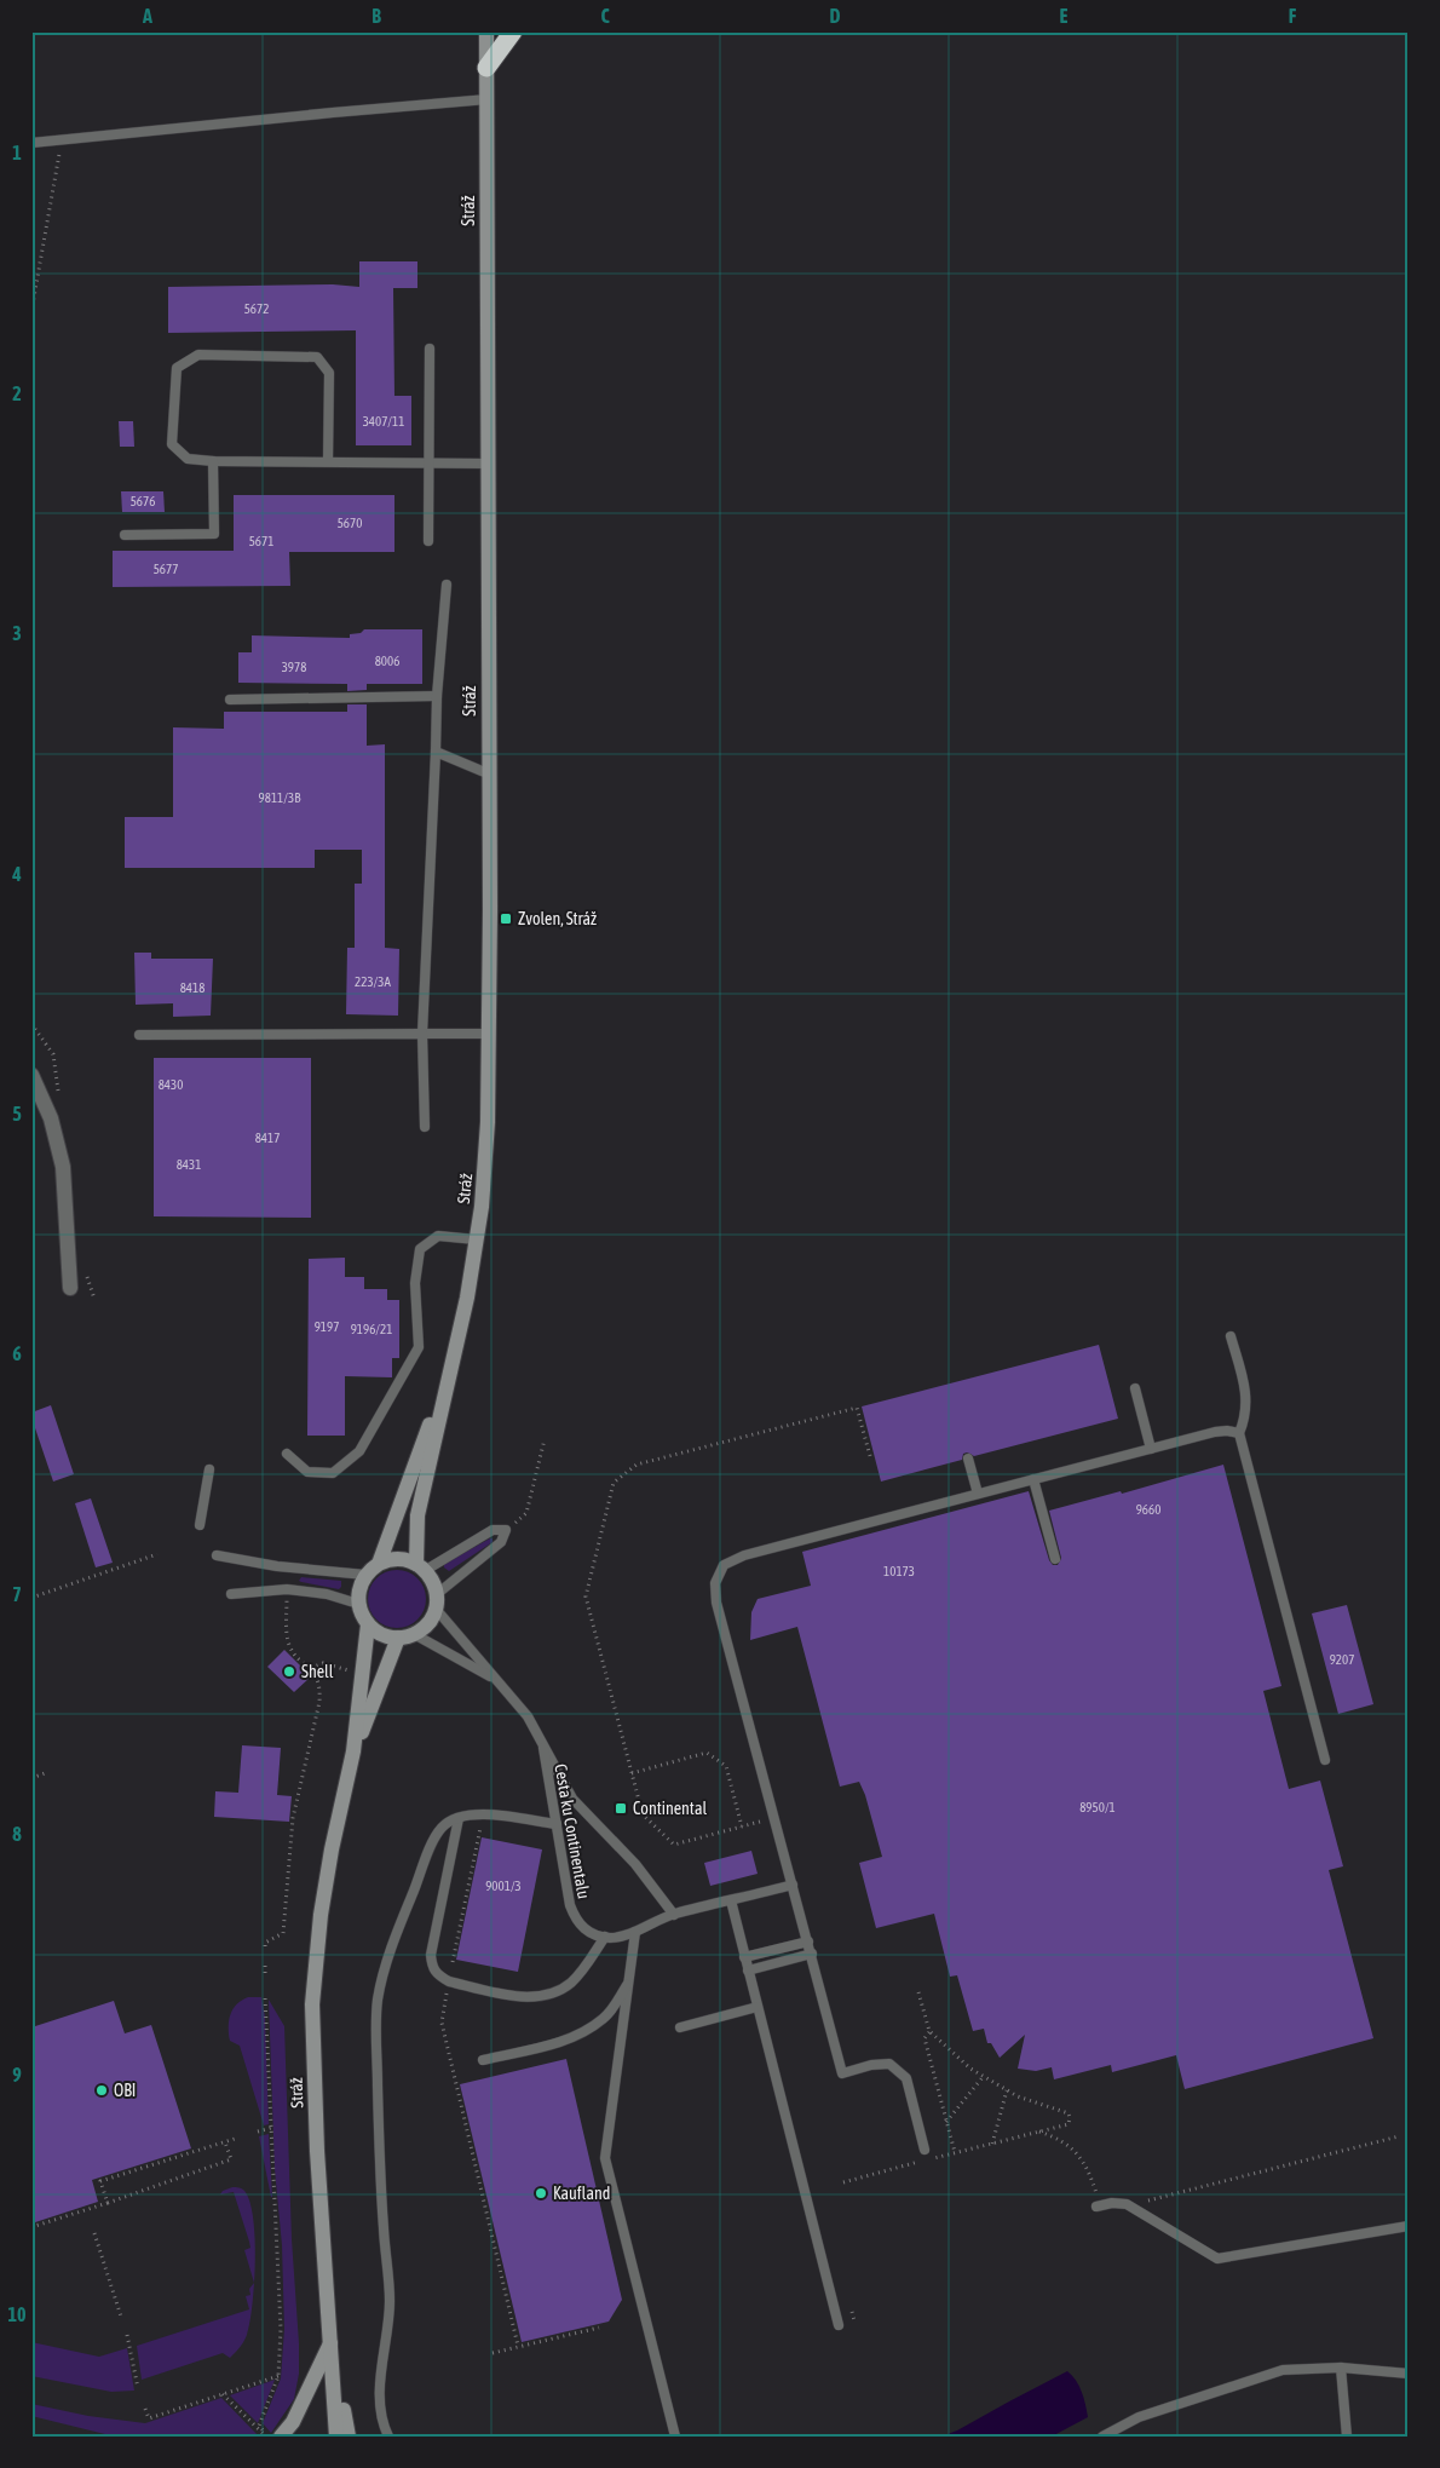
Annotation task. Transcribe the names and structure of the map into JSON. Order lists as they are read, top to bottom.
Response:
{
  "streets": {
    "street": ["Stráž"],
    "lane": ["Cesta ku Continentalu"]
  },
  "crossings": [
    ["Stráž", "Cesta ku Continentalu"]
  ],
  "places": {
    "transit": ["Zvolen, Stráž", "Continental"],
    "other": ["Shell", "OBI", "Kaufland"]
  },
  "house_numbers": [
    "5672",
    "3407/11",
    "5676",
    "5670",
    "5671",
    "5677",
    "8006",
    "3978",
    "9811/3B",
    "223/3A",
    "8418",
    "8430",
    "8417",
    "8431",
    "9197",
    "9196/21",
    "9660",
    "10173",
    "9207",
    "8950/1",
    "9001/3"
  ],
  "grid": {
    "columns": [
      "A",
      "B",
      "C",
      "D",
      "E",
      "F"
    ],
    "rows": [
      "1",
      "2",
      "3",
      "4",
      "5",
      "6",
      "7",
      "8",
      "9",
      "10"
    ]
  }
}
